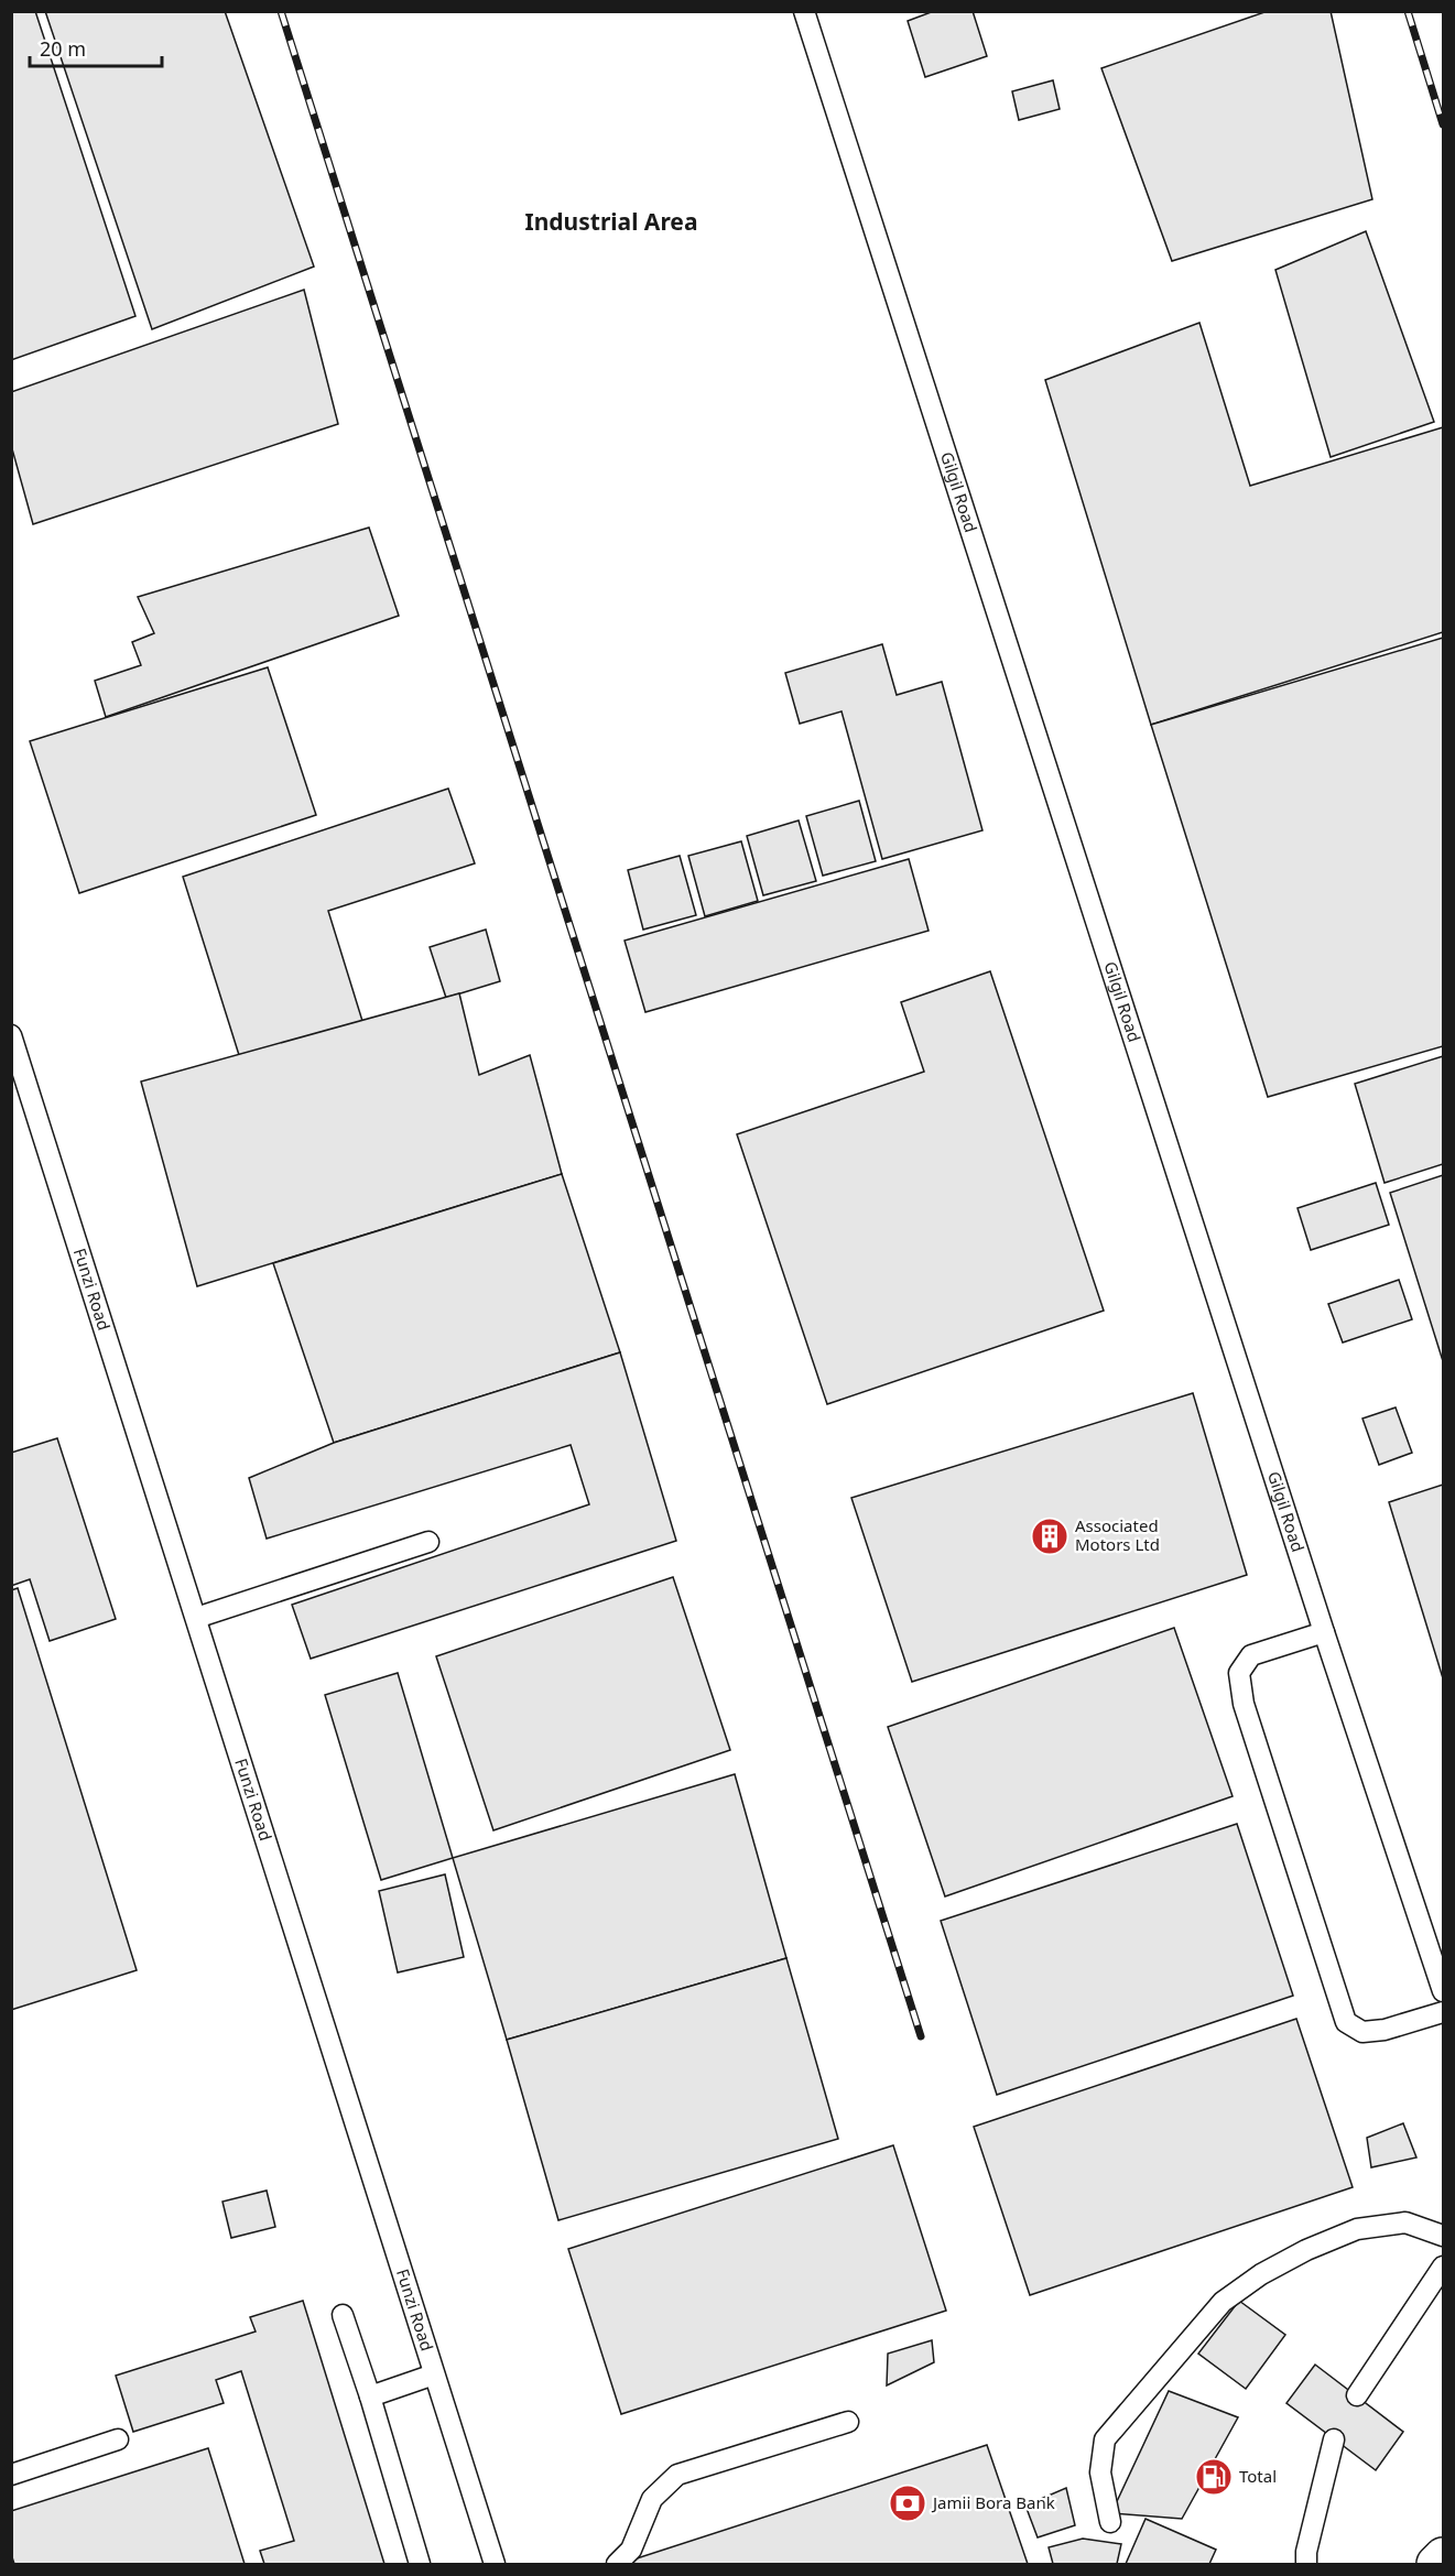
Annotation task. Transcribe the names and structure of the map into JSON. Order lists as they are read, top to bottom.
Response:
{
  "streets": {
    "lane": ["Gilgil Road", "Funzi Road"]
  },
  "districts": ["Industrial Area"],
  "places": {
    "building": ["Associated Motors Ltd"],
    "fuel station": ["Total"],
    "bank": ["Jamii Bora Bank"]
  },
  "scale_bar": "20 m"
}
